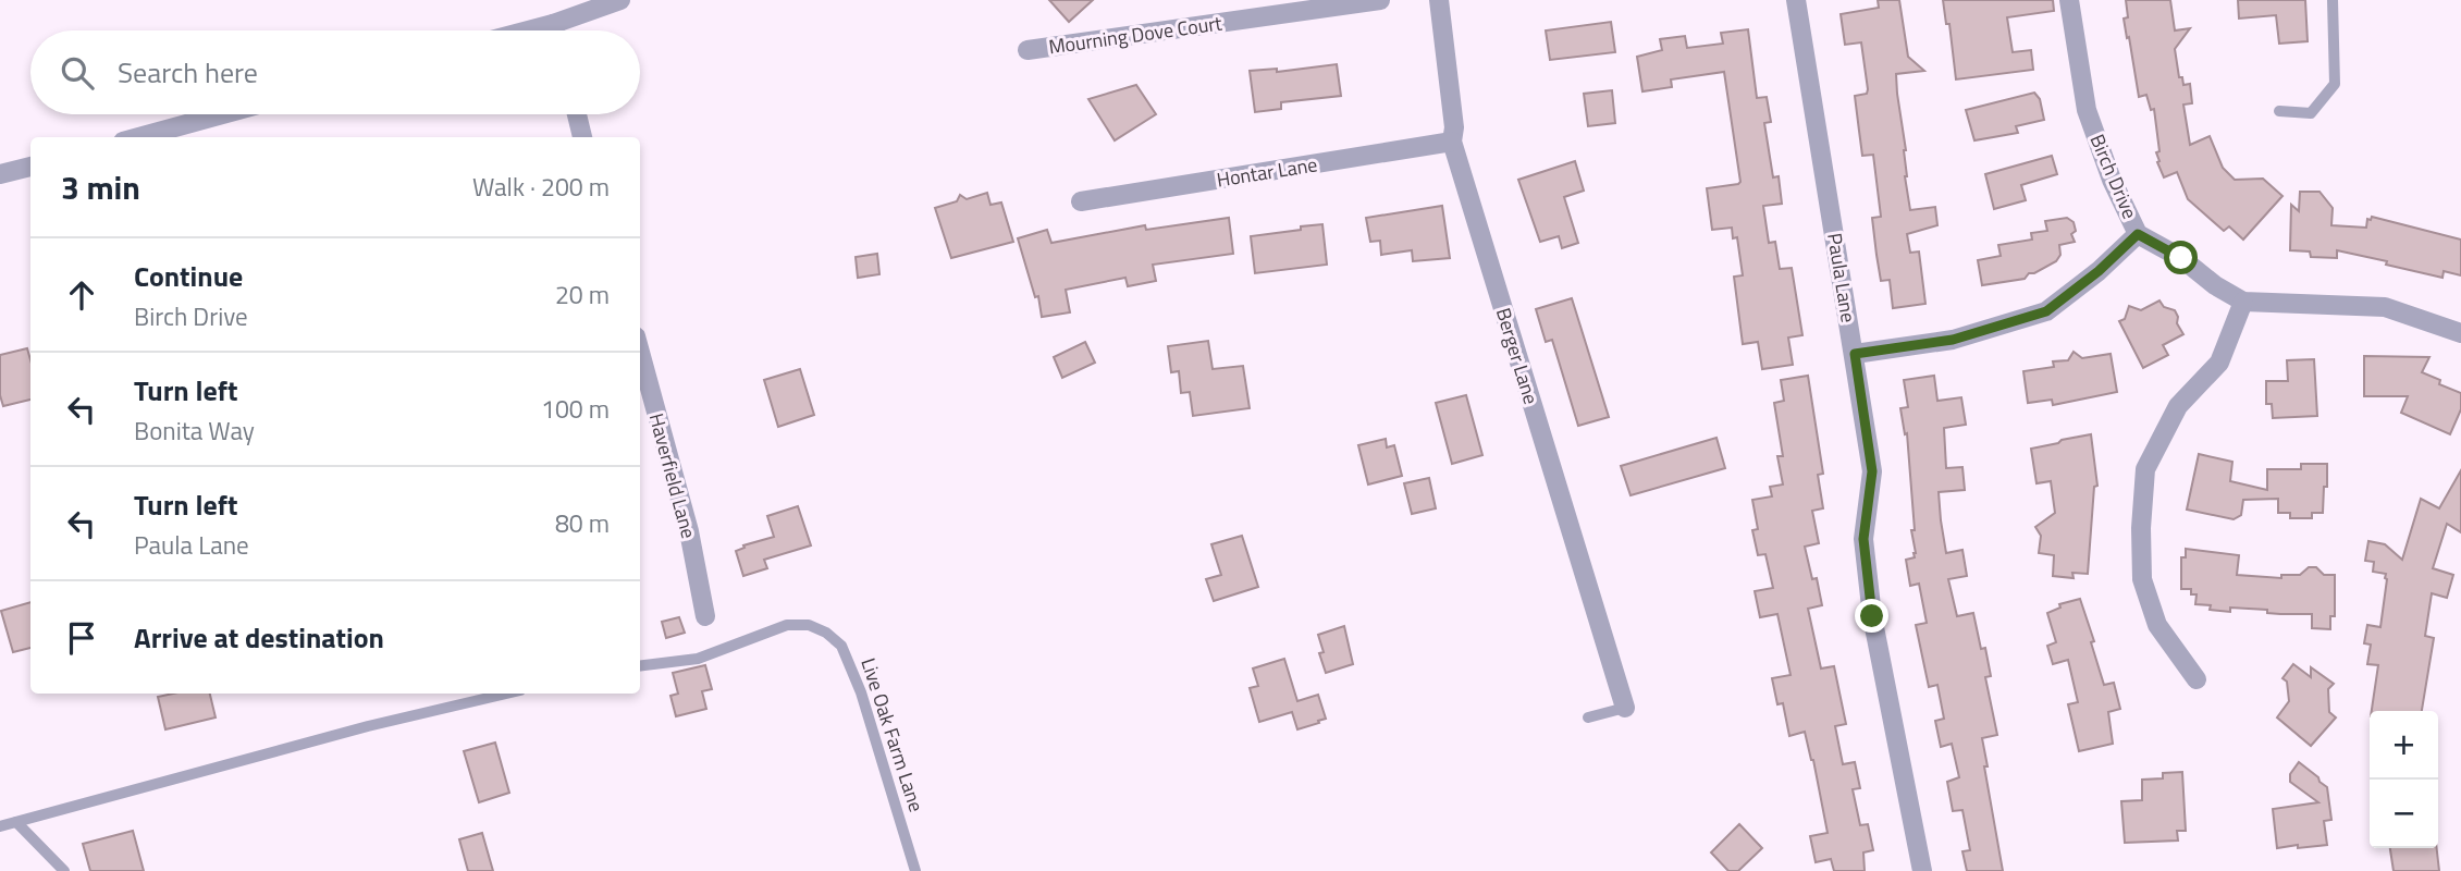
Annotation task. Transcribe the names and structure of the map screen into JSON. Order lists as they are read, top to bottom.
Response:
{
  "streets": {
    "street": [
      "Mourning Dove Court",
      "Hontar Lane",
      "Birch Drive",
      "Paula Lane",
      "Berger Lane",
      "Haverfield Lane"
    ],
    "lane": ["Live Oak Farm Lane"]
  },
  "crossings": [
    ["Hontar Lane", "Berger Lane"]
  ],
  "page": {
    "search": "Search here",
    "heading": ["3 min", "Walk · 200 m"],
    "list": [
      ["Continue", "Birch Drive", "20 m"],
      ["Turn left", "Bonita Way", "100 m"],
      ["Turn left", "Paula Lane", "80 m"],
      "Arrive at destination"
    ],
    "map_buttons": ["+", "−"]
  }
}
